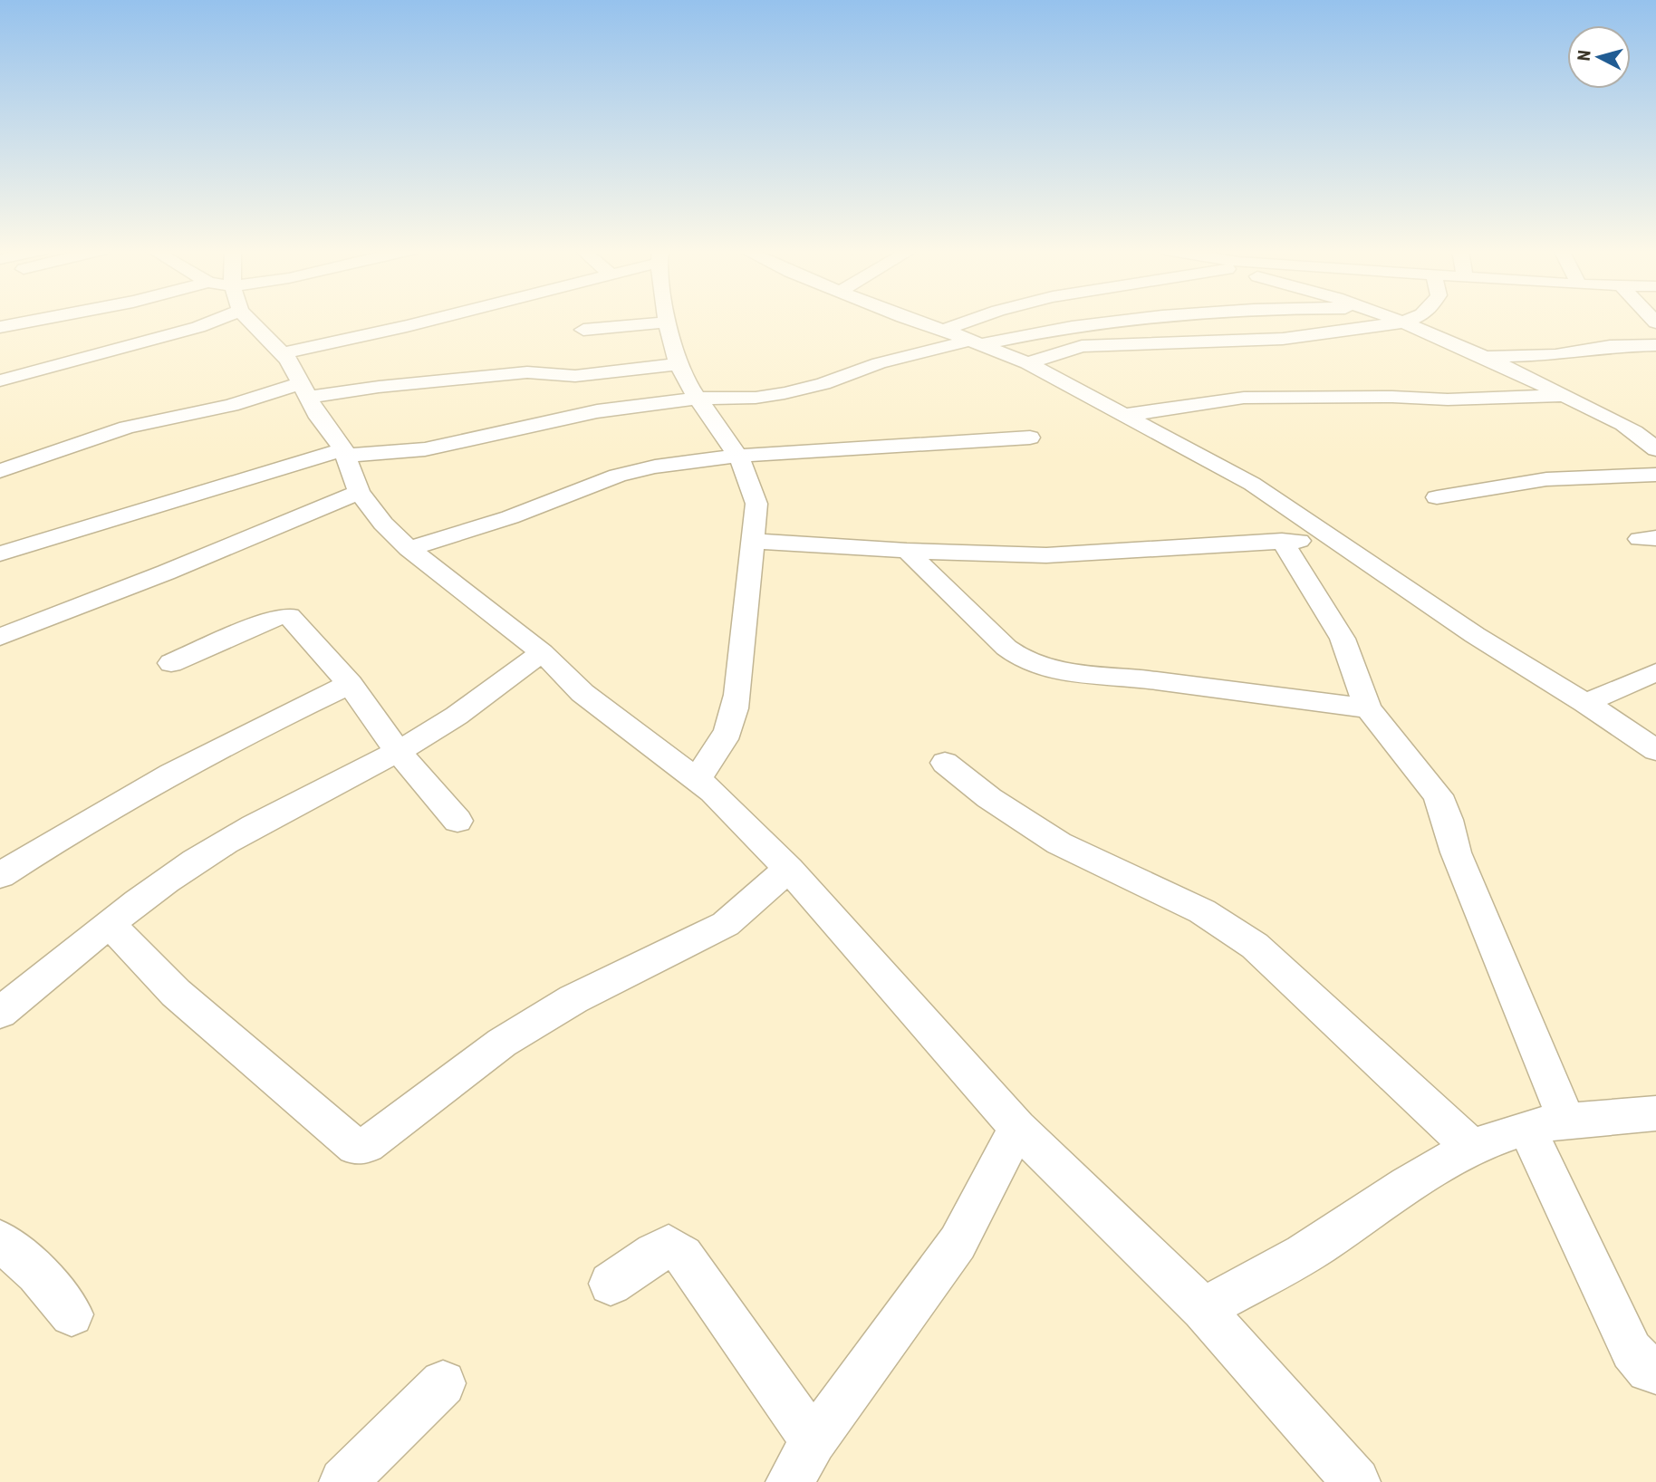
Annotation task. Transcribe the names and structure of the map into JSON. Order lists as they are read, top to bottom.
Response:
{
  "north": "left"
}
